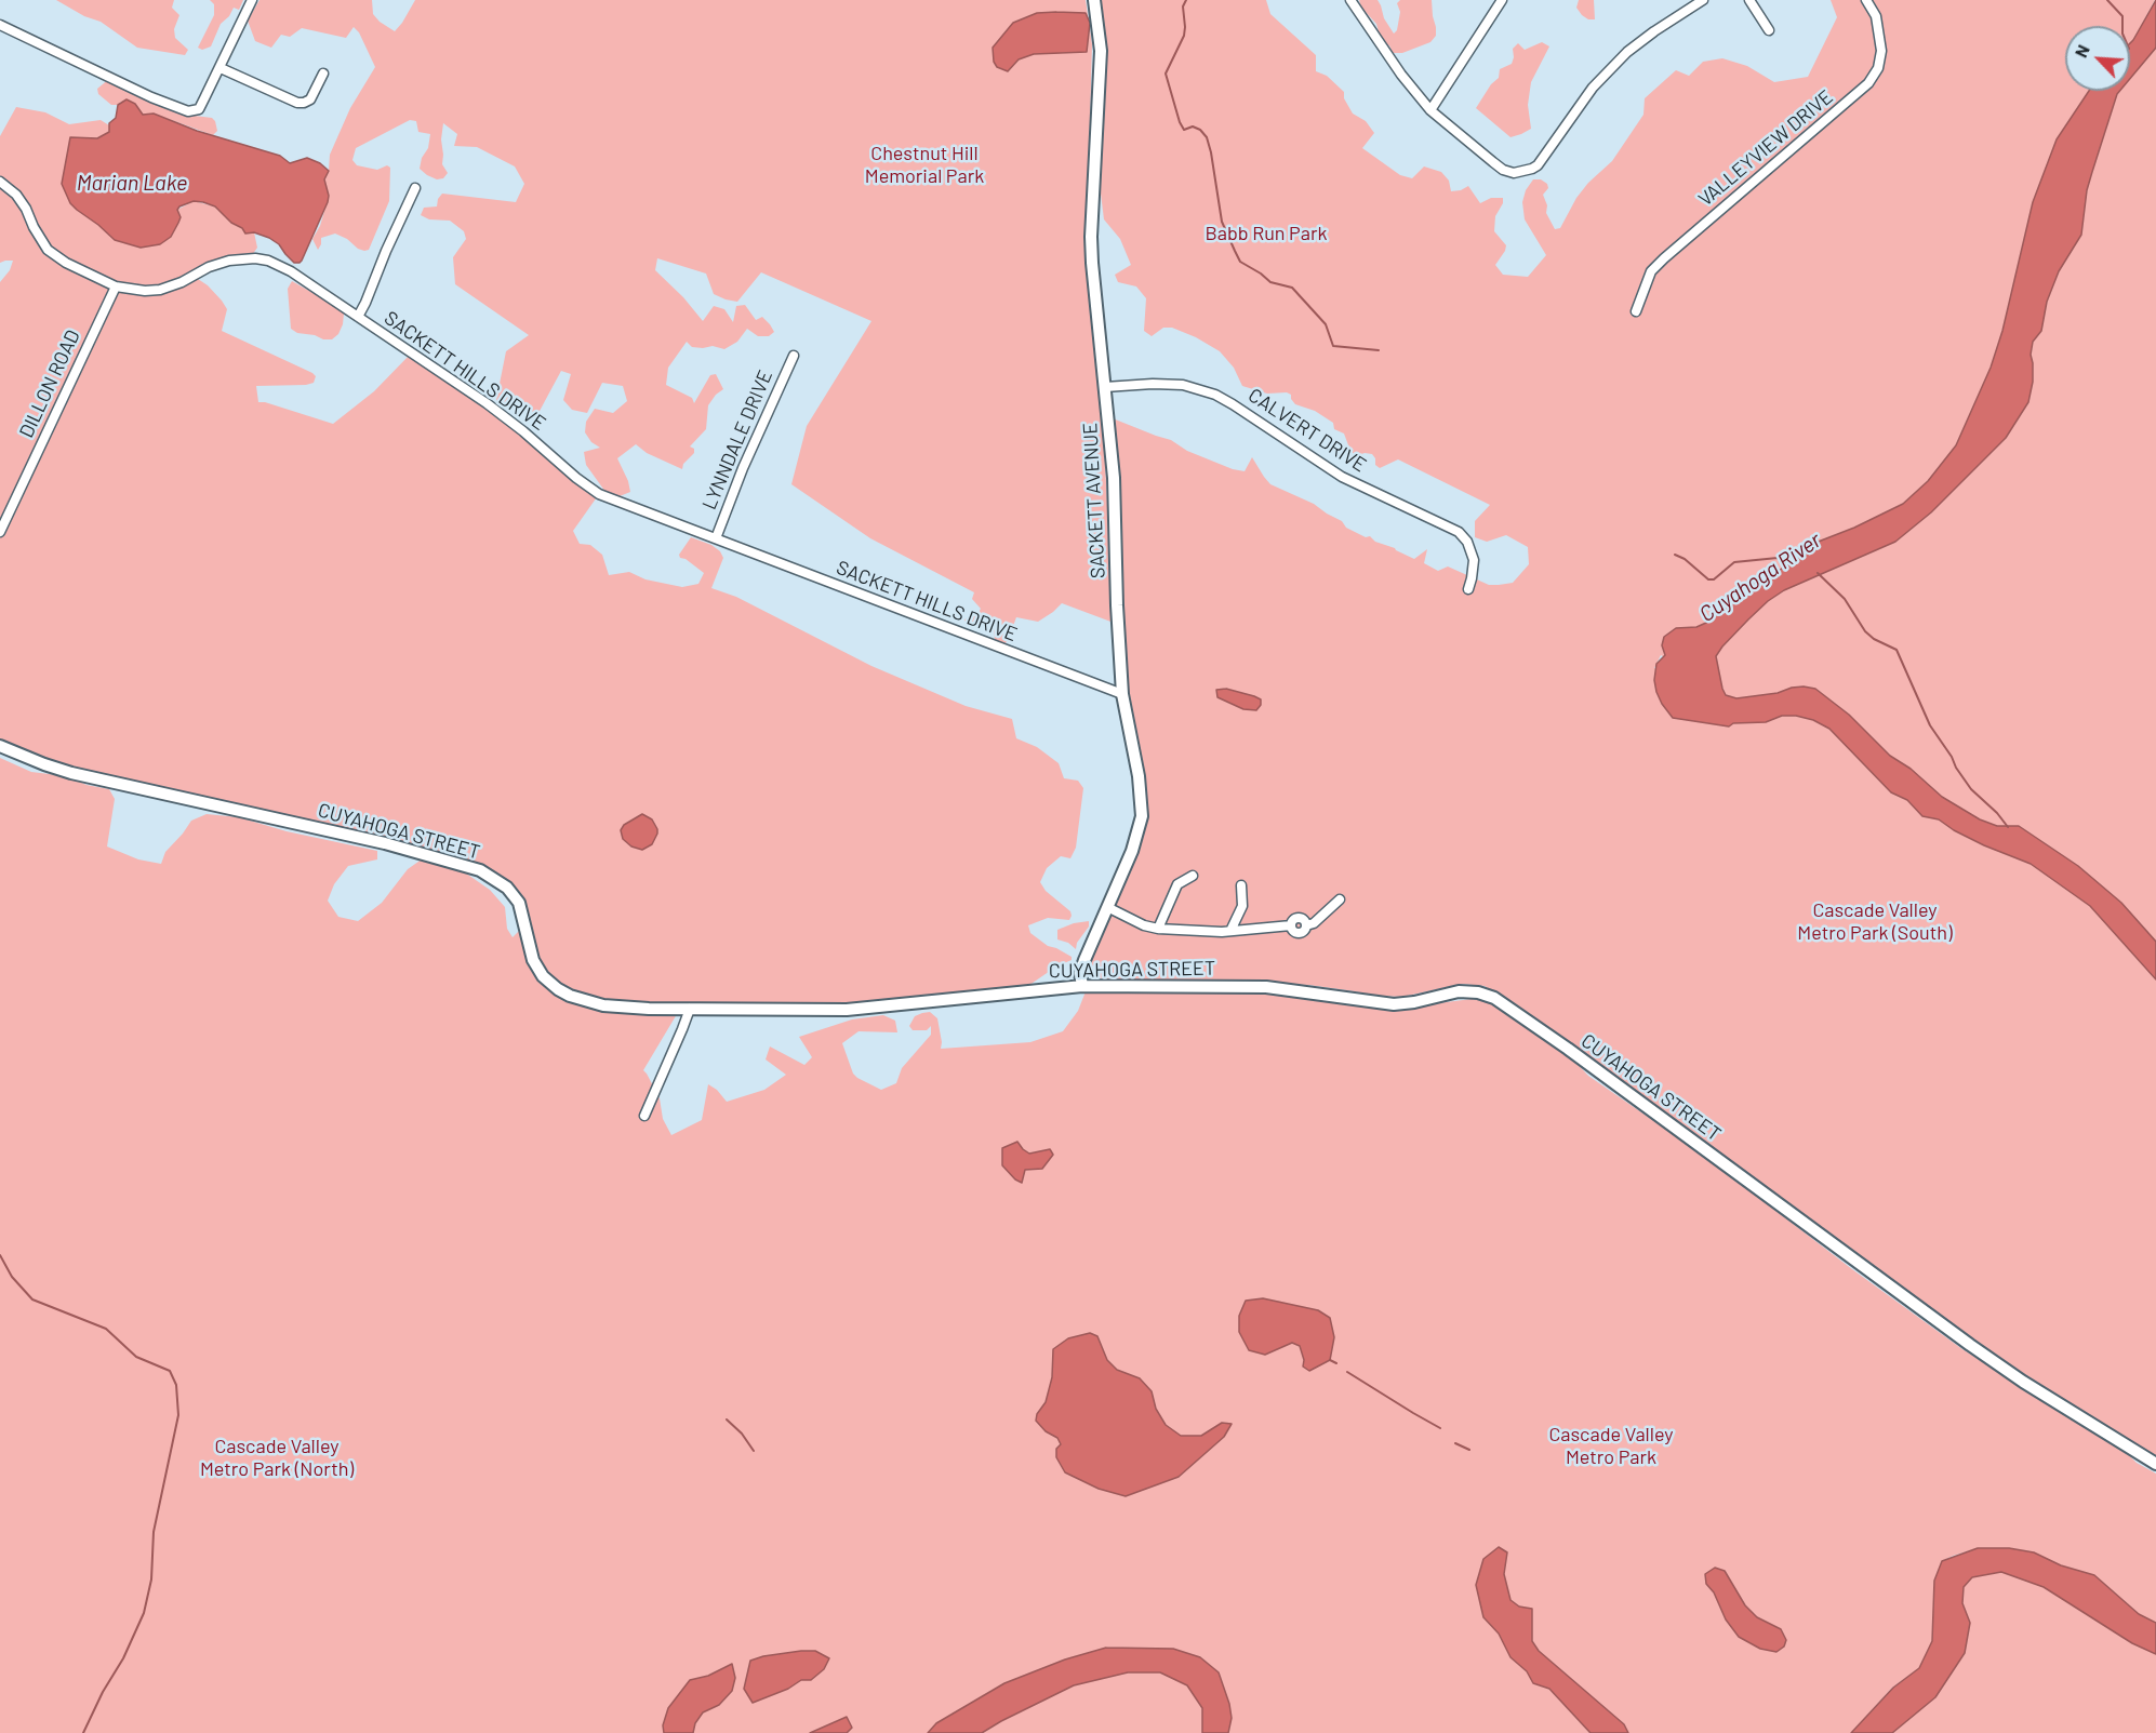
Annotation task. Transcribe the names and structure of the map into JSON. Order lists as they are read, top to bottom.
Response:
{
  "streets": {
    "street": [
      "VALLEYVIEW DRIVE",
      "SACKETT HILLS DRIVE",
      "DILLON ROAD",
      "CALVERT DRIVE",
      "LYNNDALE DRIVE",
      "SACKETT AVENUE",
      "CUYAHOGA STREET"
    ]
  },
  "crossings": [
    ["SACKETT HILLS DRIVE", "DILLON ROAD"],
    ["SACKETT HILLS DRIVE", "LYNNDALE DRIVE"],
    ["SACKETT HILLS DRIVE", "SACKETT AVENUE"],
    ["CALVERT DRIVE", "SACKETT AVENUE"],
    ["SACKETT AVENUE", "CUYAHOGA STREET"]
  ],
  "water": ["Marian Lake", "Cuyahoga River"],
  "parks": [
    "Chestnut Hill Memorial Park",
    "Babb Run Park",
    "Cascade Valley Metro Park (South)",
    "Cascade Valley Metro Park",
    "Cascade Valley Metro Park (North)"
  ],
  "north": "top left"
}
